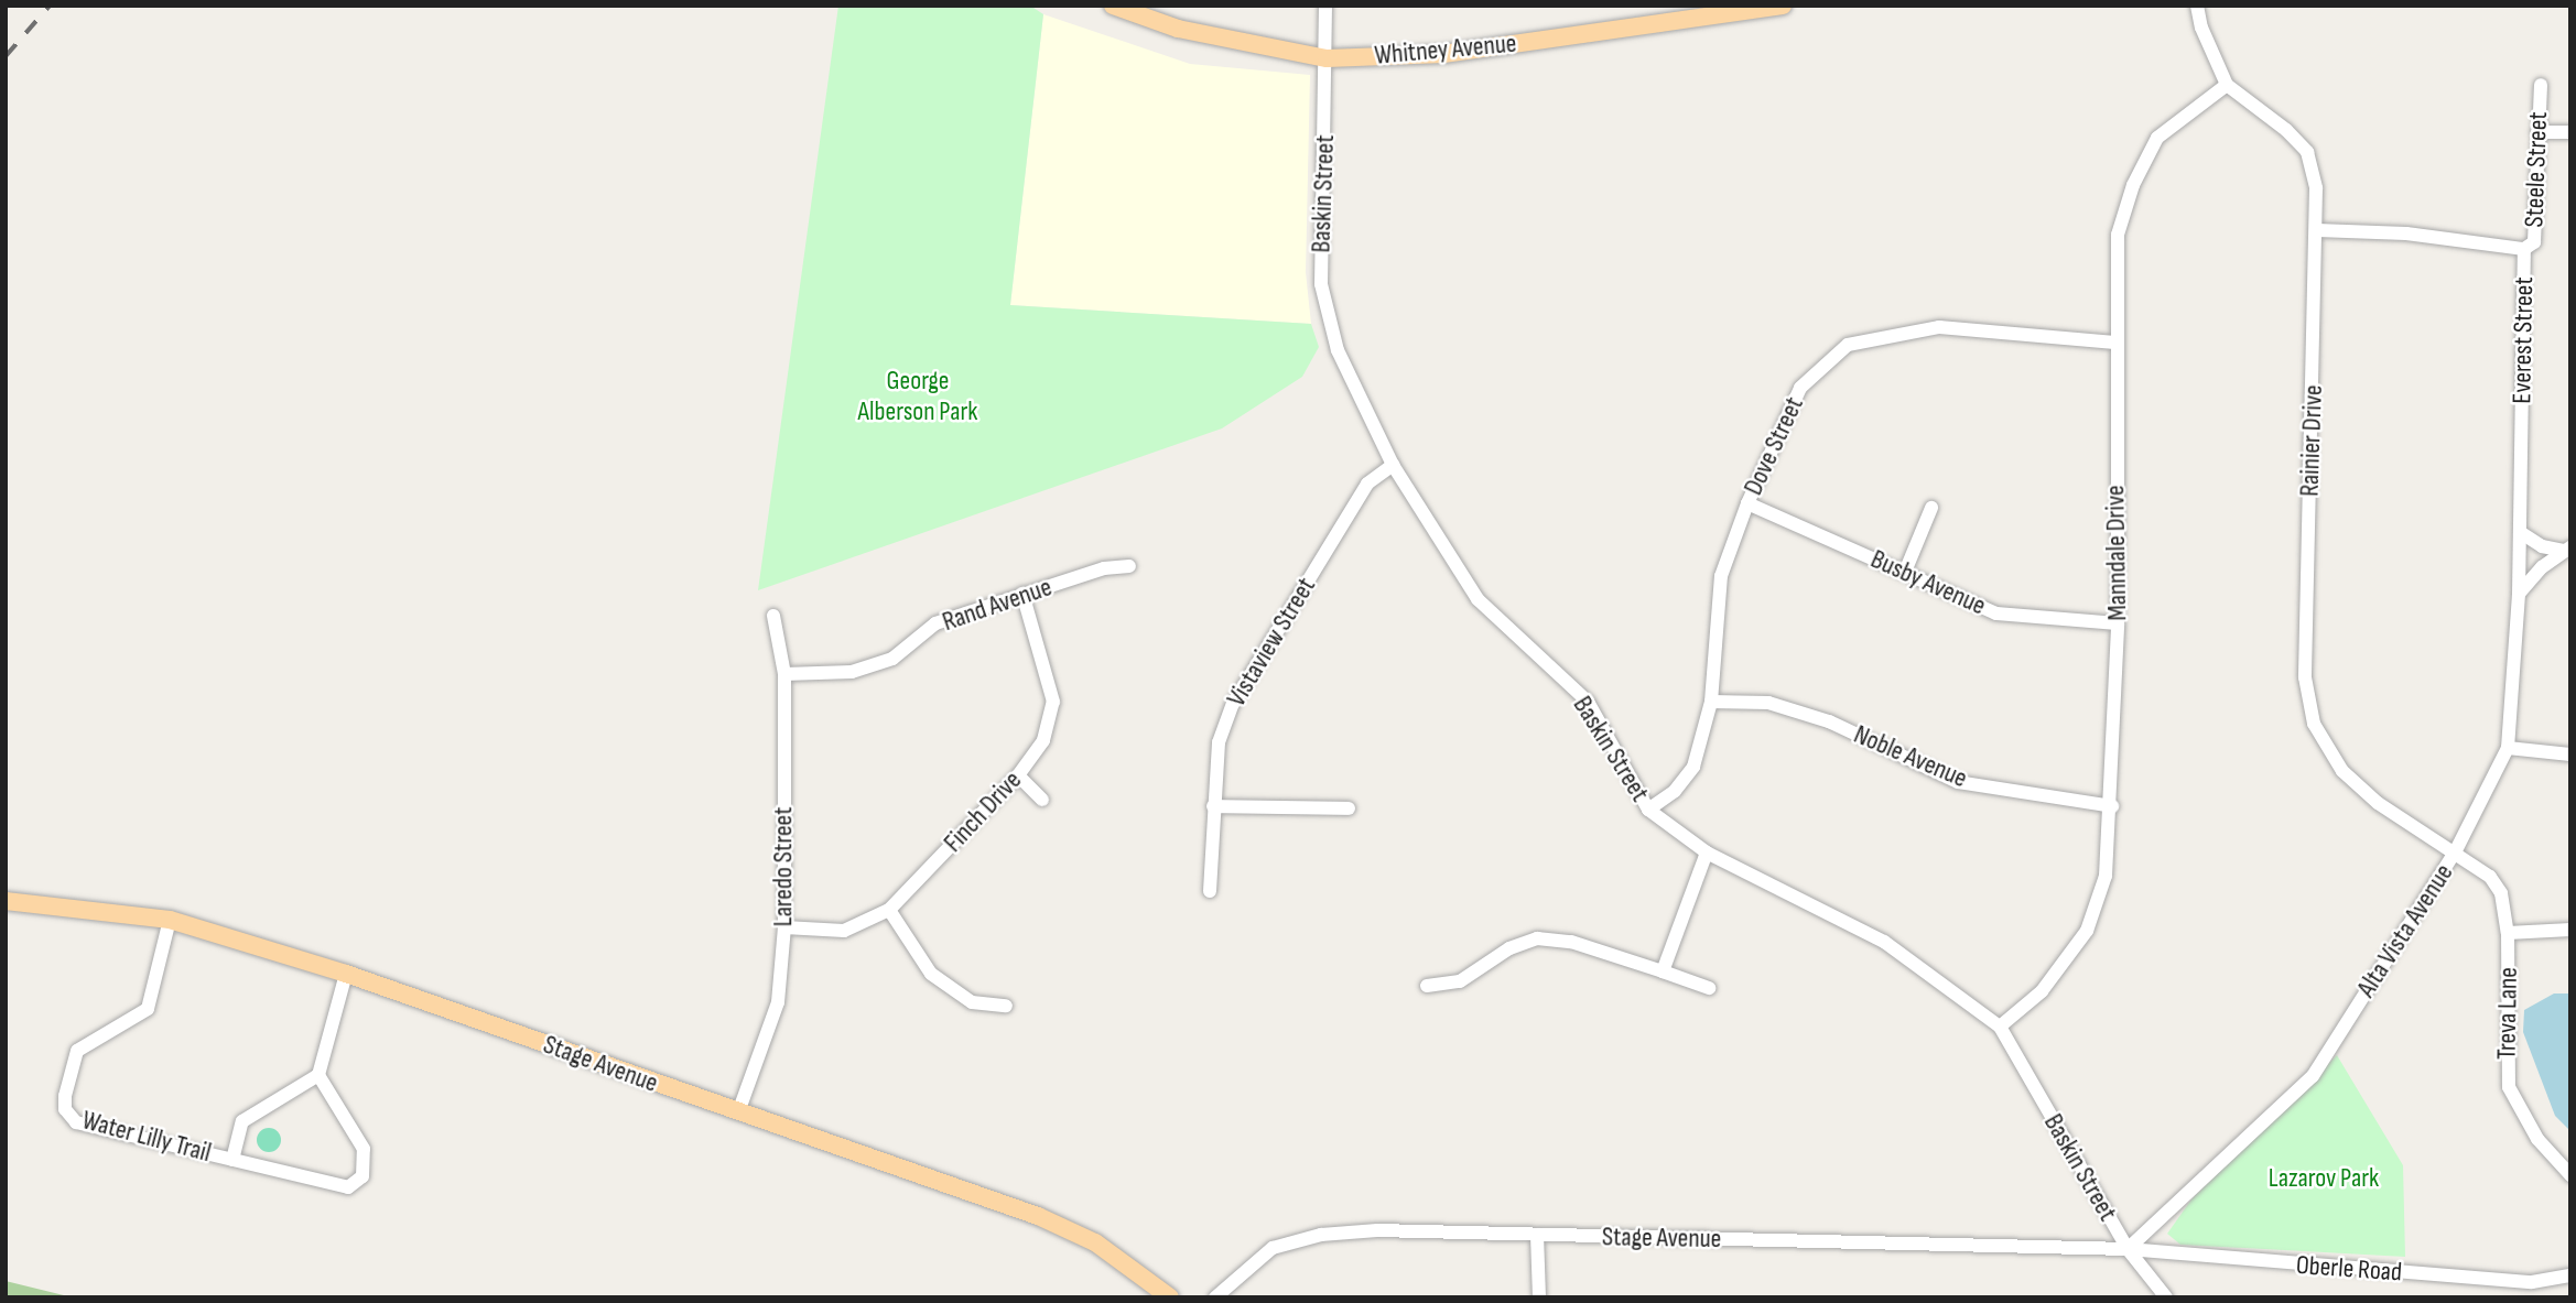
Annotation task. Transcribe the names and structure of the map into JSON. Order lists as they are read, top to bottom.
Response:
{
  "streets": {
    "main road": ["Whitney Avenue", "Stage Avenue"],
    "street": [
      "Steele Street",
      "Baskin Street",
      "Everest Street",
      "Rainier Drive",
      "Dove Street",
      "Manndale Drive",
      "Busby Avenue",
      "Rand Avenue",
      "Vistaview Street",
      "Noble Avenue",
      "Finch Drive",
      "Laredo Street",
      "Alta Vista Avenue",
      "Treva Lane",
      "Water Lilly Trail",
      "Oberle Road"
    ]
  },
  "crossings": [
    ["Whitney Avenue", "Baskin Street"],
    ["Steele Street", "Everest Street"],
    ["Baskin Street", "Dove Street"],
    ["Baskin Street", "Manndale Drive"],
    ["Baskin Street", "Vistaview Street"],
    ["Baskin Street", "Alta Vista Avenue"],
    ["Baskin Street", "Stage Avenue"],
    ["Baskin Street", "Oberle Road"],
    ["Everest Street", "Rainier Drive"],
    ["Everest Street", "Alta Vista Avenue"],
    ["Rainier Drive", "Manndale Drive"],
    ["Rainier Drive", "Alta Vista Avenue"],
    ["Rainier Drive", "Treva Lane"],
    ["Dove Street", "Manndale Drive"],
    ["Dove Street", "Busby Avenue"],
    ["Dove Street", "Noble Avenue"],
    ["Manndale Drive", "Busby Avenue"],
    ["Manndale Drive", "Noble Avenue"],
    ["Rand Avenue", "Finch Drive"],
    ["Rand Avenue", "Laredo Street"],
    ["Finch Drive", "Laredo Street"],
    ["Laredo Street", "Stage Avenue"],
    ["Alta Vista Avenue", "Treva Lane"],
    ["Alta Vista Avenue", "Stage Avenue"],
    ["Alta Vista Avenue", "Oberle Road"],
    ["Stage Avenue", "Water Lilly Trail"],
    ["Stage Avenue", "Oberle Road"]
  ],
  "parks": ["George Alberson Park", "Lazarov Park"]
}
